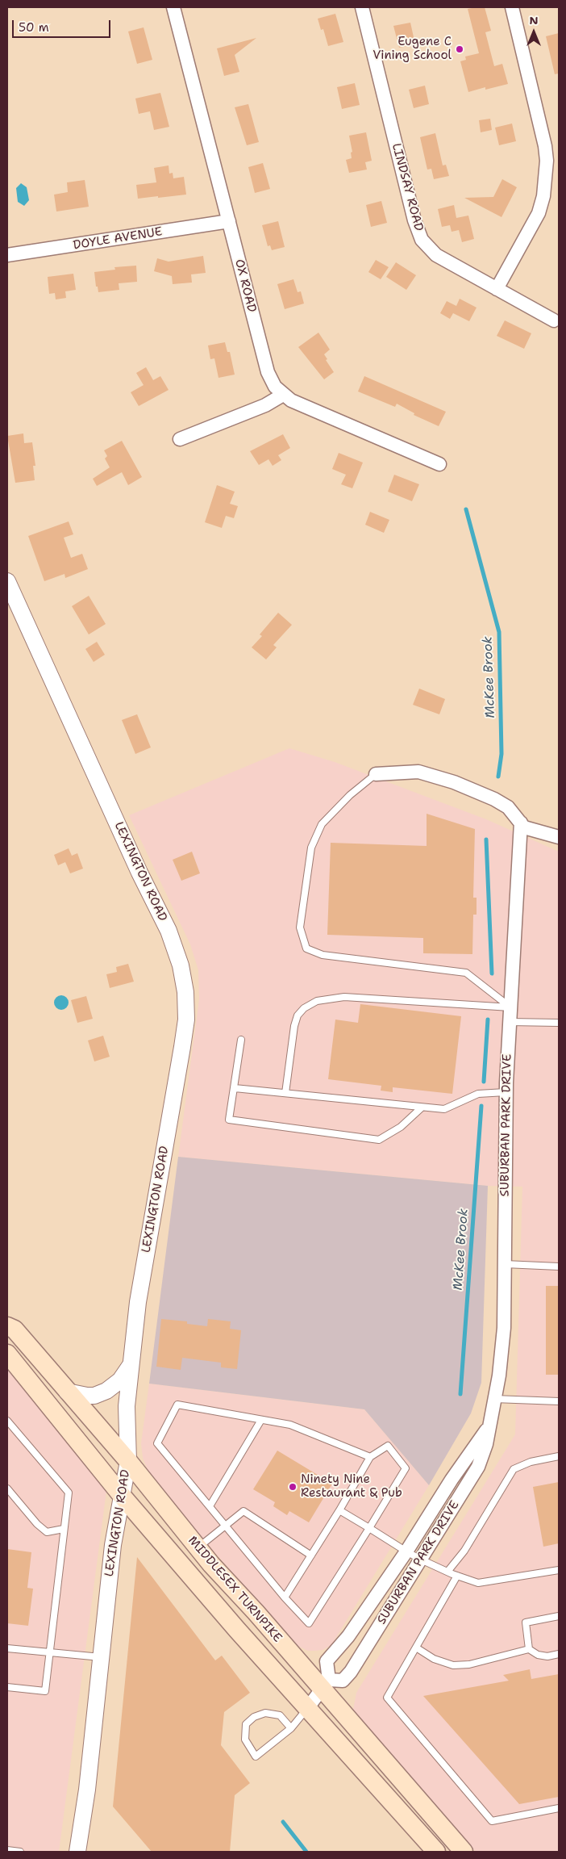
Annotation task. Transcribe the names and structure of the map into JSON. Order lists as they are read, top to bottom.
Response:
{
  "streets": {
    "main road": ["MIDDLESEX TURNPIKE"],
    "street": [
      "LINDSAY ROAD",
      "DOYLE AVENUE",
      "OX ROAD",
      "LEXINGTON ROAD",
      "SUBURBAN PARK DRIVE"
    ]
  },
  "crossings": [
    ["DOYLE AVENUE", "OX ROAD"],
    ["LEXINGTON ROAD", "MIDDLESEX TURNPIKE"],
    ["SUBURBAN PARK DRIVE", "MIDDLESEX TURNPIKE"]
  ],
  "water": ["McKee Brook"],
  "places": ["Eugene C Vining School", "Ninety Nine Restaurant & Pub"],
  "scale_bar": "50 m",
  "north": "top"
}
